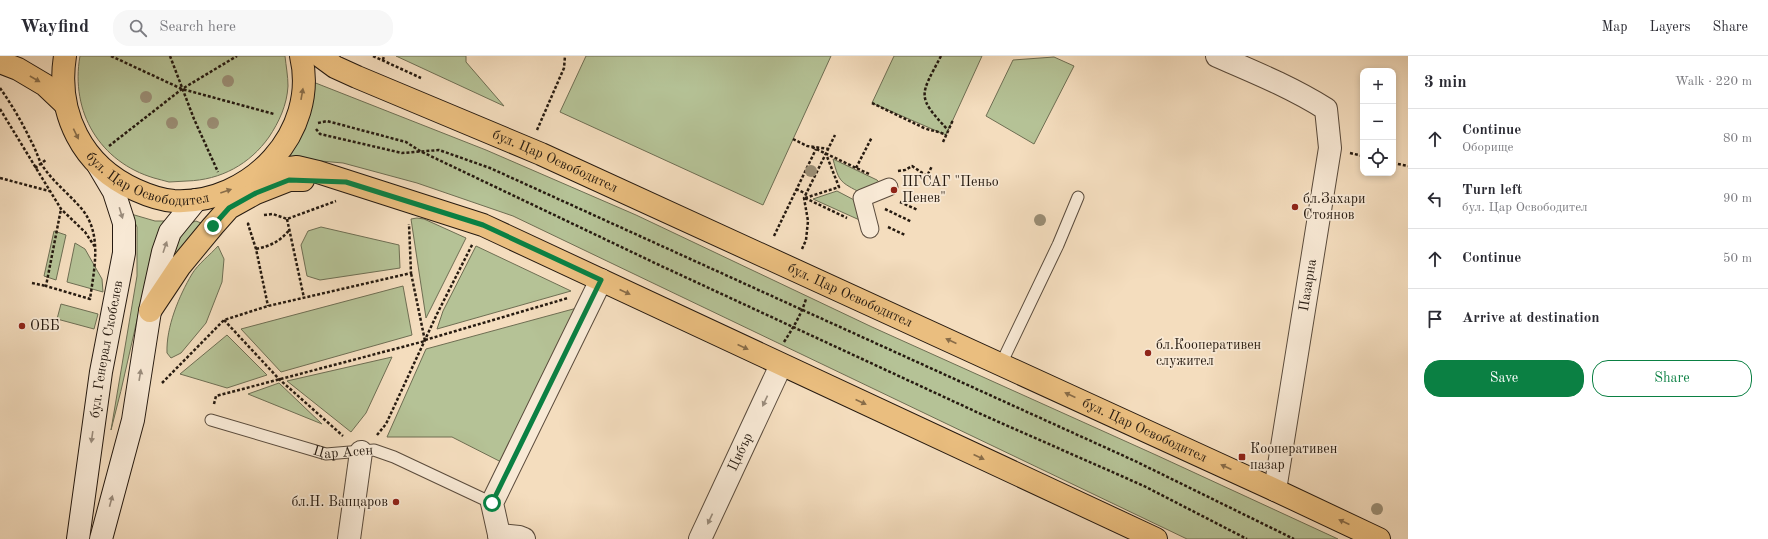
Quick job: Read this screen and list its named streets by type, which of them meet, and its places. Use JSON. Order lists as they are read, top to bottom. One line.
{"streets":{"main road":["бул. Цар Освободител"],"street":["Пазарна","бул. Генерал Скобелев","Цибър"],"lane":["Цар Асен"]},"crossings":[["бул. Цар Освободител","Пазарна"],["бул. Цар Освободител","бул. Генерал Скобелев"],["бул. Цар Освободител","Цибър"]],"places":{"other":["ПГСАГ \"Пеньо Пенев\"","бл.Захари Стоянов","ОББ","бл.Кооперативен служител","бл.Н. Вапцаров"],"transit":["Кооперативен пазар"]},"page":{"header":"Wayfind","search":"Search here","nav":["Map","Layers","Share"],"heading":["3 min","Walk · 220 m"],"map_buttons":["+","−"],"list":[["Continue","Оборище","80 m"],["Turn left","бул. Цар Освободител","90 m"],["Continue","50 m"],"Arrive at destination"],"buttons":["Save","Share"]}}
